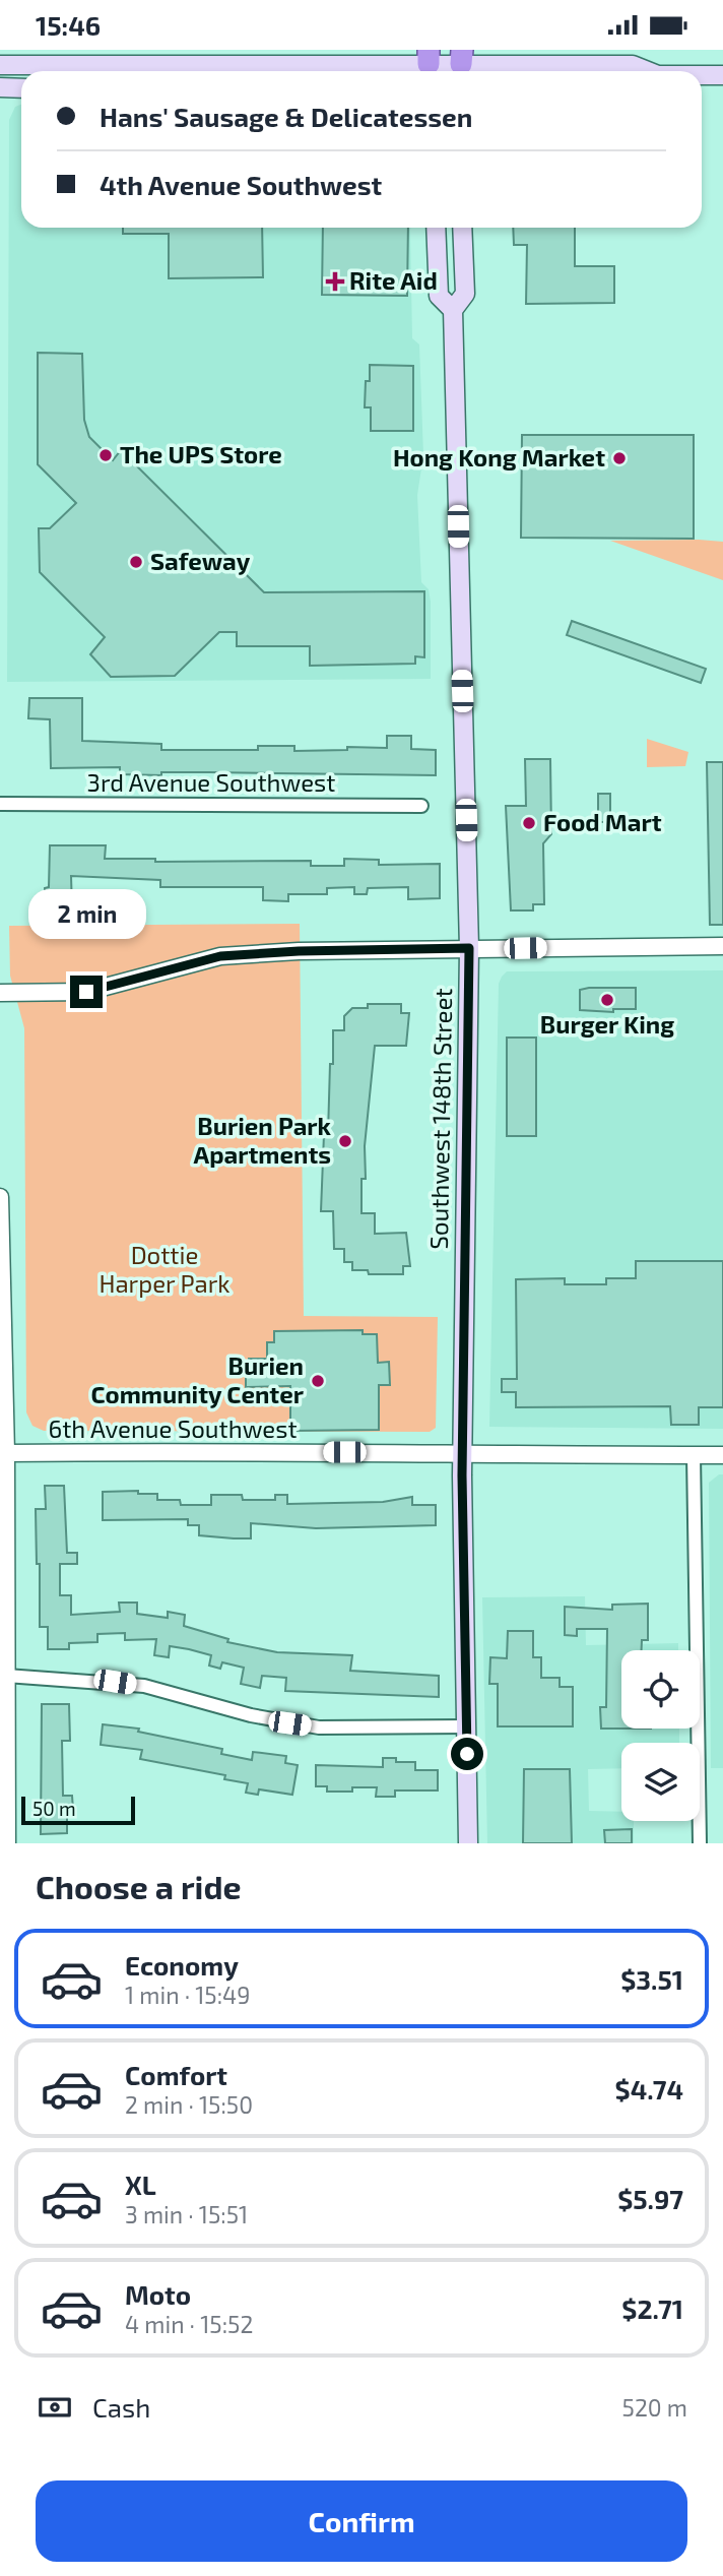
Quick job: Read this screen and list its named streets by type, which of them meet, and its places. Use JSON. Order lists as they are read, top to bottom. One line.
{"streets":{"main road":["Southwest 148th Street"],"street":["3rd Avenue Southwest","6th Avenue Southwest"]},"crossings":[["Southwest 148th Street","6th Avenue Southwest"]],"parks":["Dottie Harper Park"],"places":{"health":["Rite Aid"],"other":["The UPS Store","Hong Kong Market","Safeway","Food Mart","Burger King","Burien Park Apartments","Burien Community Center"]},"scale_bar":"50 m","page":{"status":"15:46","banner":["Hans' Sausage & Delicatessen","4th Avenue Southwest"],"bubble":"2 min","scale":"50 m","heading":"Choose a ride","list":[{"name":"Economy","note":"1 min · 15:49","value":"$3.51"},{"name":"Comfort","note":"2 min · 15:50","value":"$4.74"},{"name":"XL","note":"3 min · 15:51","value":"$5.97"},{"name":"Moto","note":"4 min · 15:52","value":"$2.71"}],"pay":["Cash","520 m"],"buttons":"Confirm"}}
